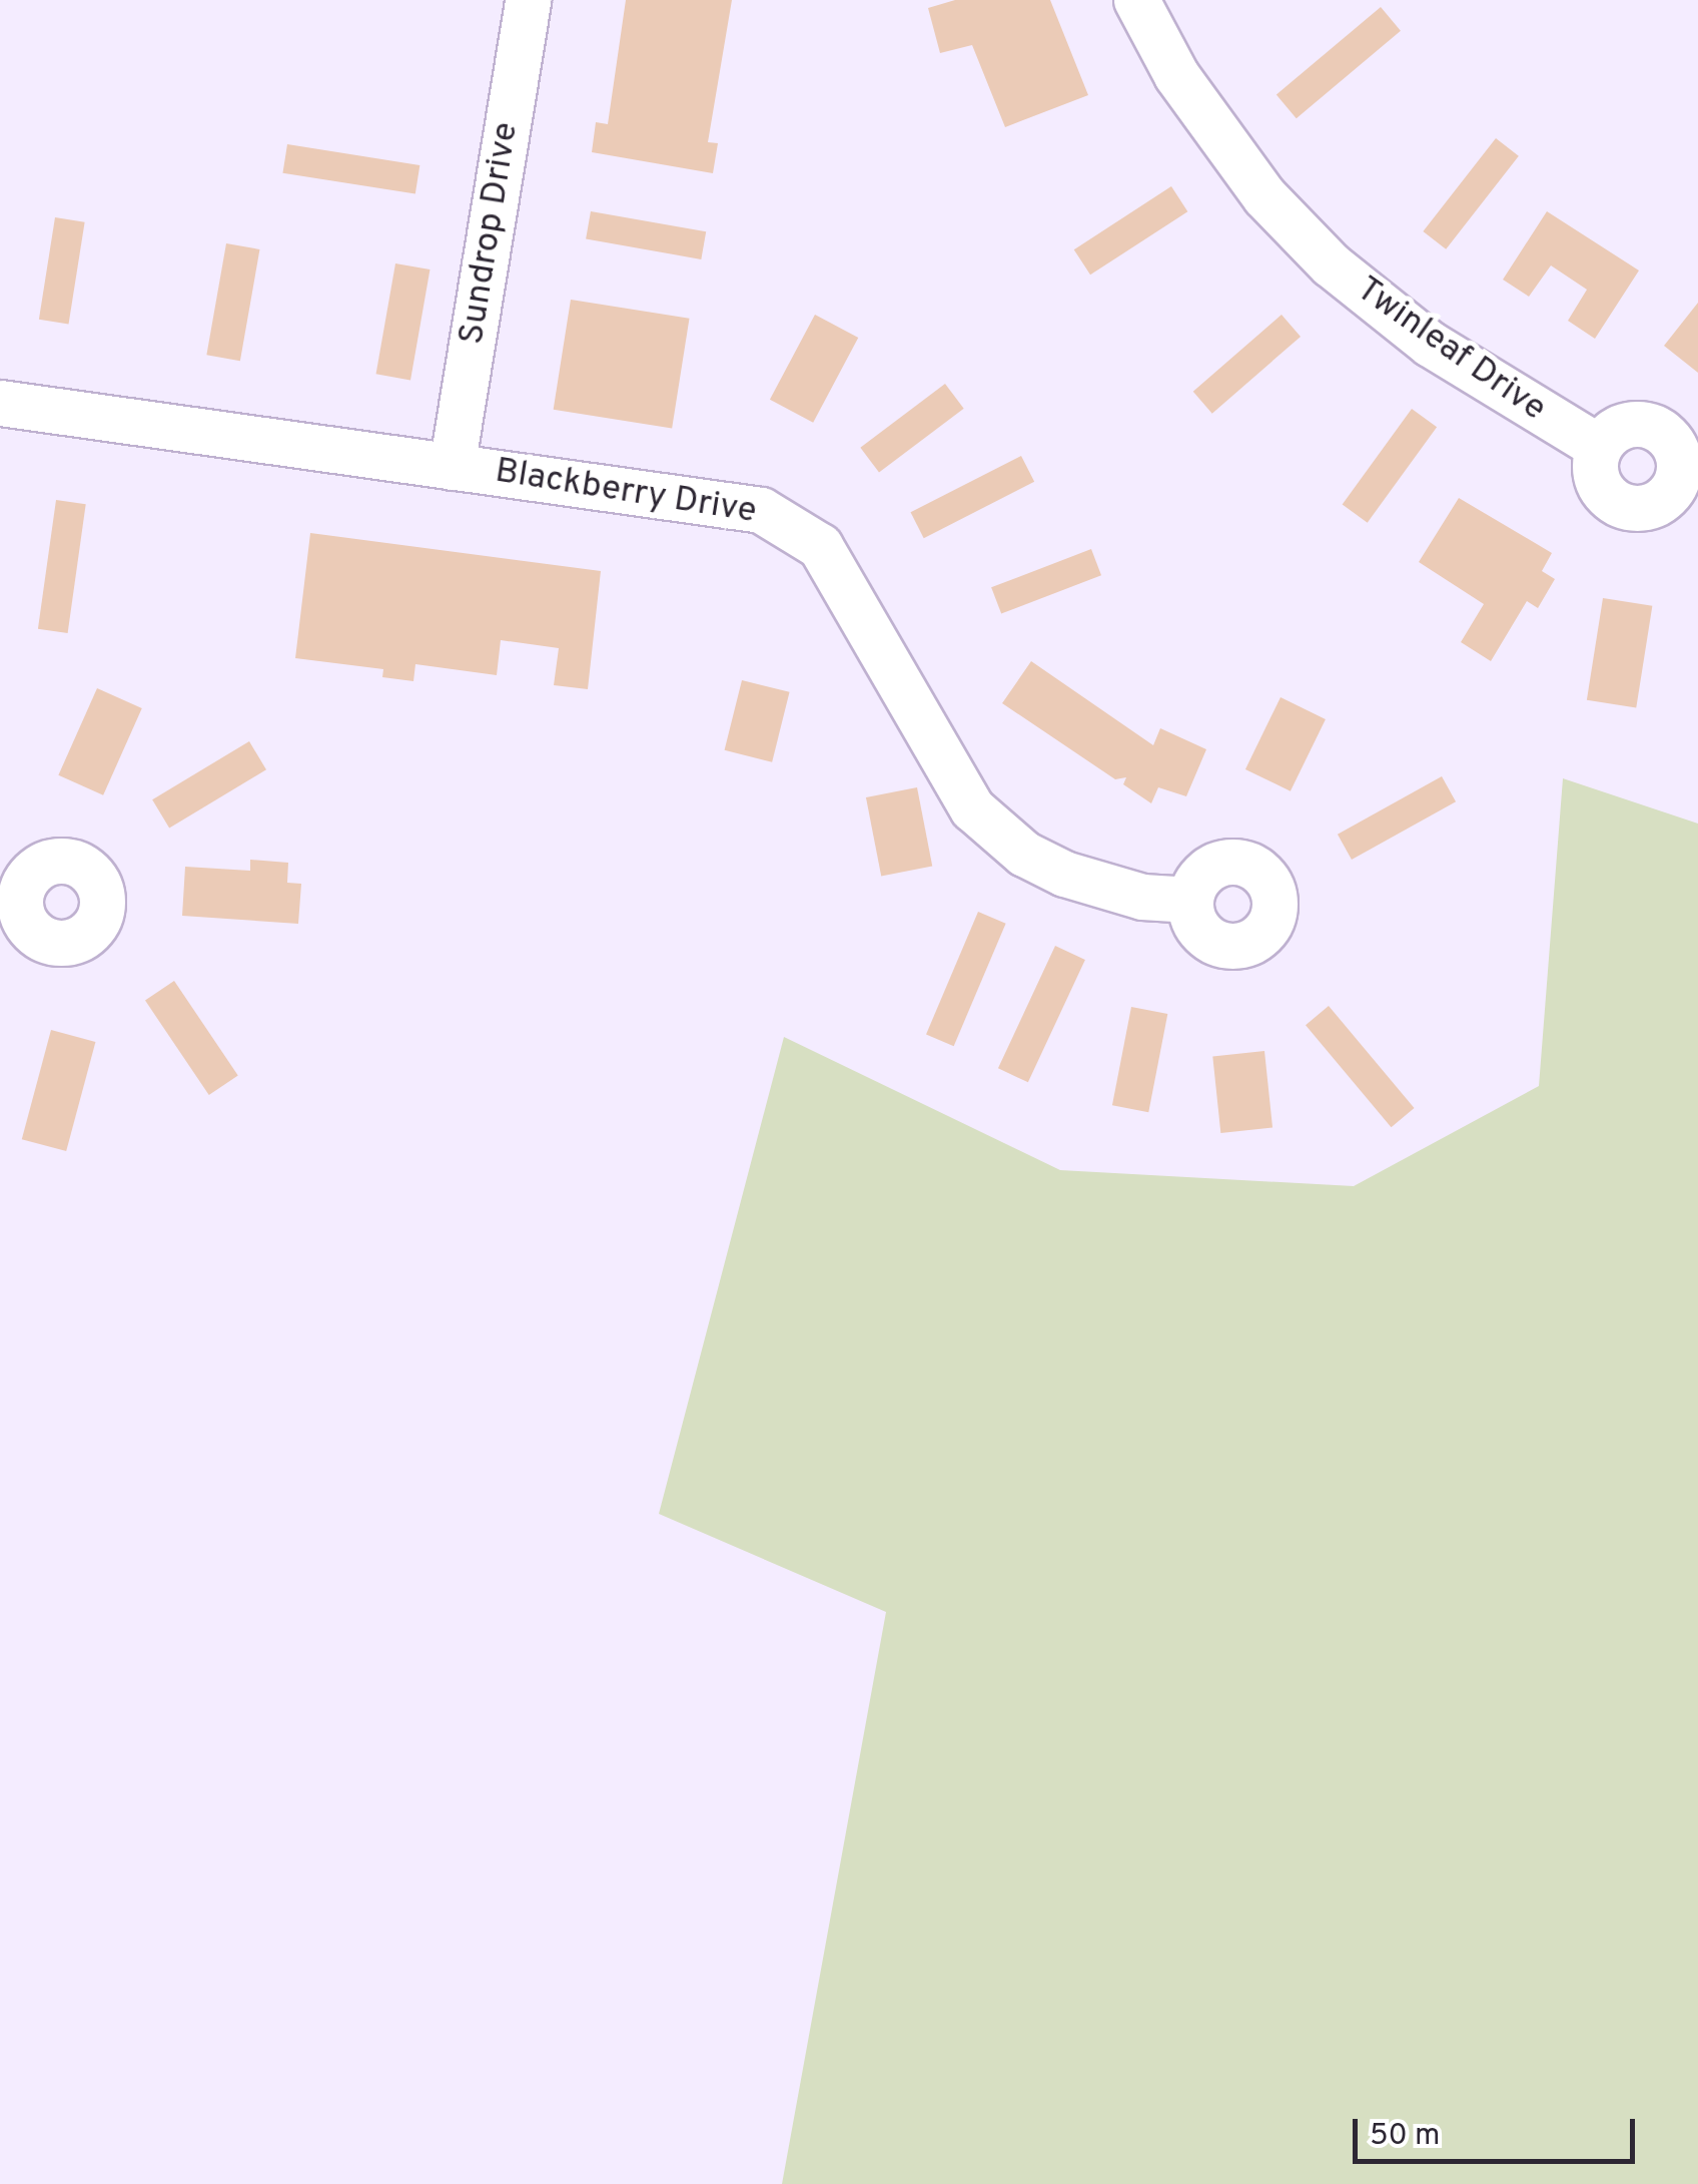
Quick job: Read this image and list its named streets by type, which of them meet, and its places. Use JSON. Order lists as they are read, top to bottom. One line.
{"streets":{"street":["Sundrop Drive","Twinleaf Drive","Blackberry Drive"]},"crossings":[["Sundrop Drive","Blackberry Drive"]],"scale_bar":"50 m"}
